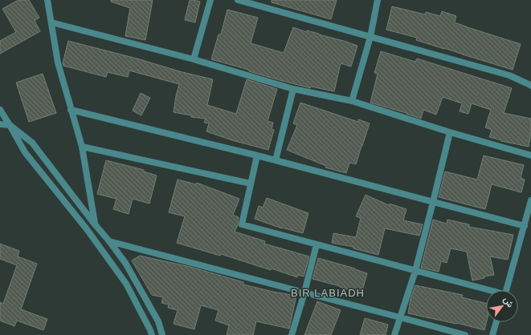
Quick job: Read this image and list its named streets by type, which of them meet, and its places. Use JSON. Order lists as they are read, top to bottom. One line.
{"districts":["BIR LABIADH"],"north":"top right"}
